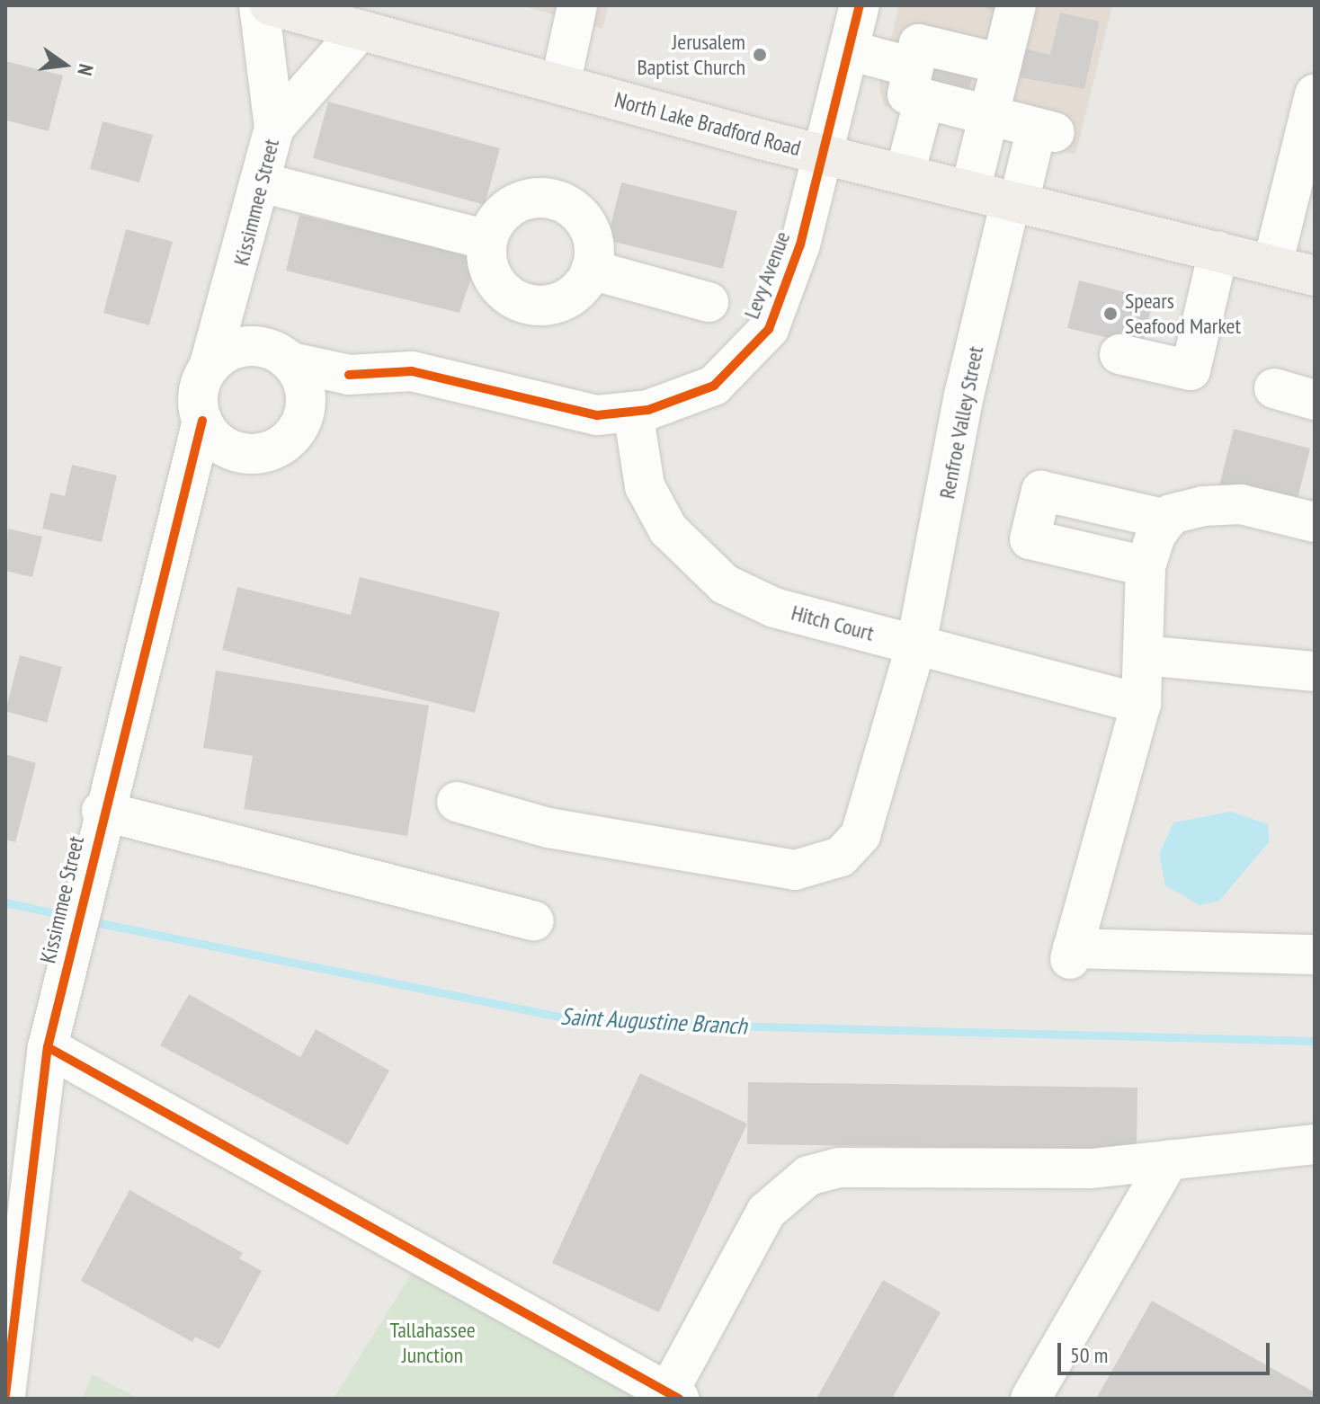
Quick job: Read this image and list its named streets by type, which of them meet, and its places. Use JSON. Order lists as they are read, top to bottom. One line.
{"streets":{"main road":["North Lake Bradford Road"],"street":["Kissimmee Street","Levy Avenue","Renfroe Valley Street","Hitch Court"]},"crossings":[["North Lake Bradford Road","Kissimmee Street"],["North Lake Bradford Road","Levy Avenue"],["North Lake Bradford Road","Renfroe Valley Street"],["Kissimmee Street","Levy Avenue"],["Levy Avenue","Hitch Court"],["Renfroe Valley Street","Hitch Court"]],"water":["Saint Augustine Branch"],"parks":["Tallahassee Junction"],"places":["Jerusalem Baptist Church","Spears Seafood Market"],"scale_bar":"50 m","north":"right"}
